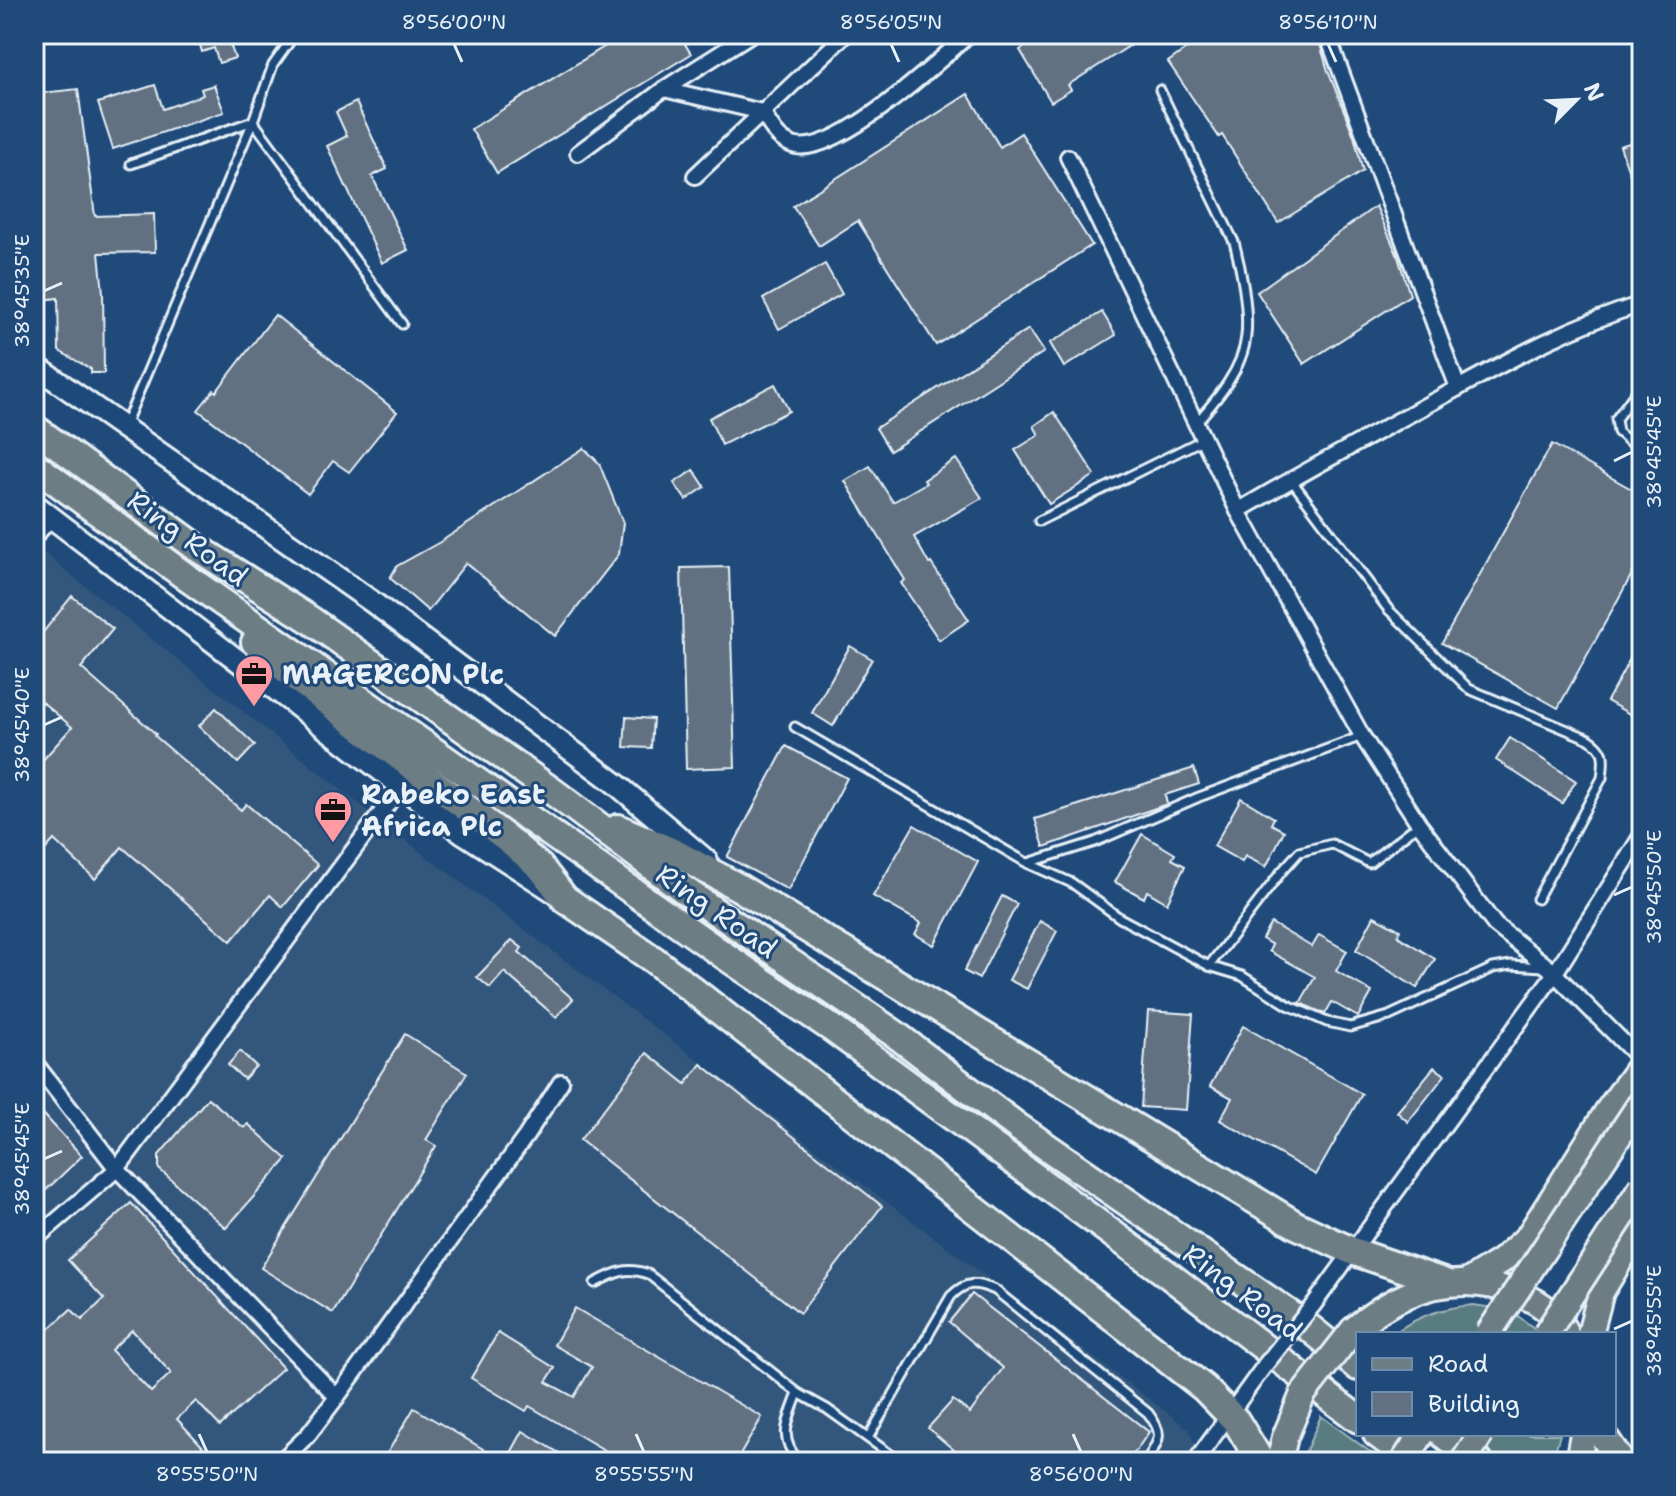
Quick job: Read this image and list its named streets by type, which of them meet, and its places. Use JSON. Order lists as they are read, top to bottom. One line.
{"streets":{"highway":["Ring Road"]},"places":{"office":["MAGERCON Plc","Rabeko East Africa Plc"]},"legend":["Road","Building"],"north":"top right","coordinates":["8°56'00\"N","8°56'05\"N","8°56'10\"N","38°45'35\"E","38°45'45\"E","38°45'40\"E","38°45'50\"E","38°45'55\"E","8°55'50\"N","8°55'55\"N"]}
